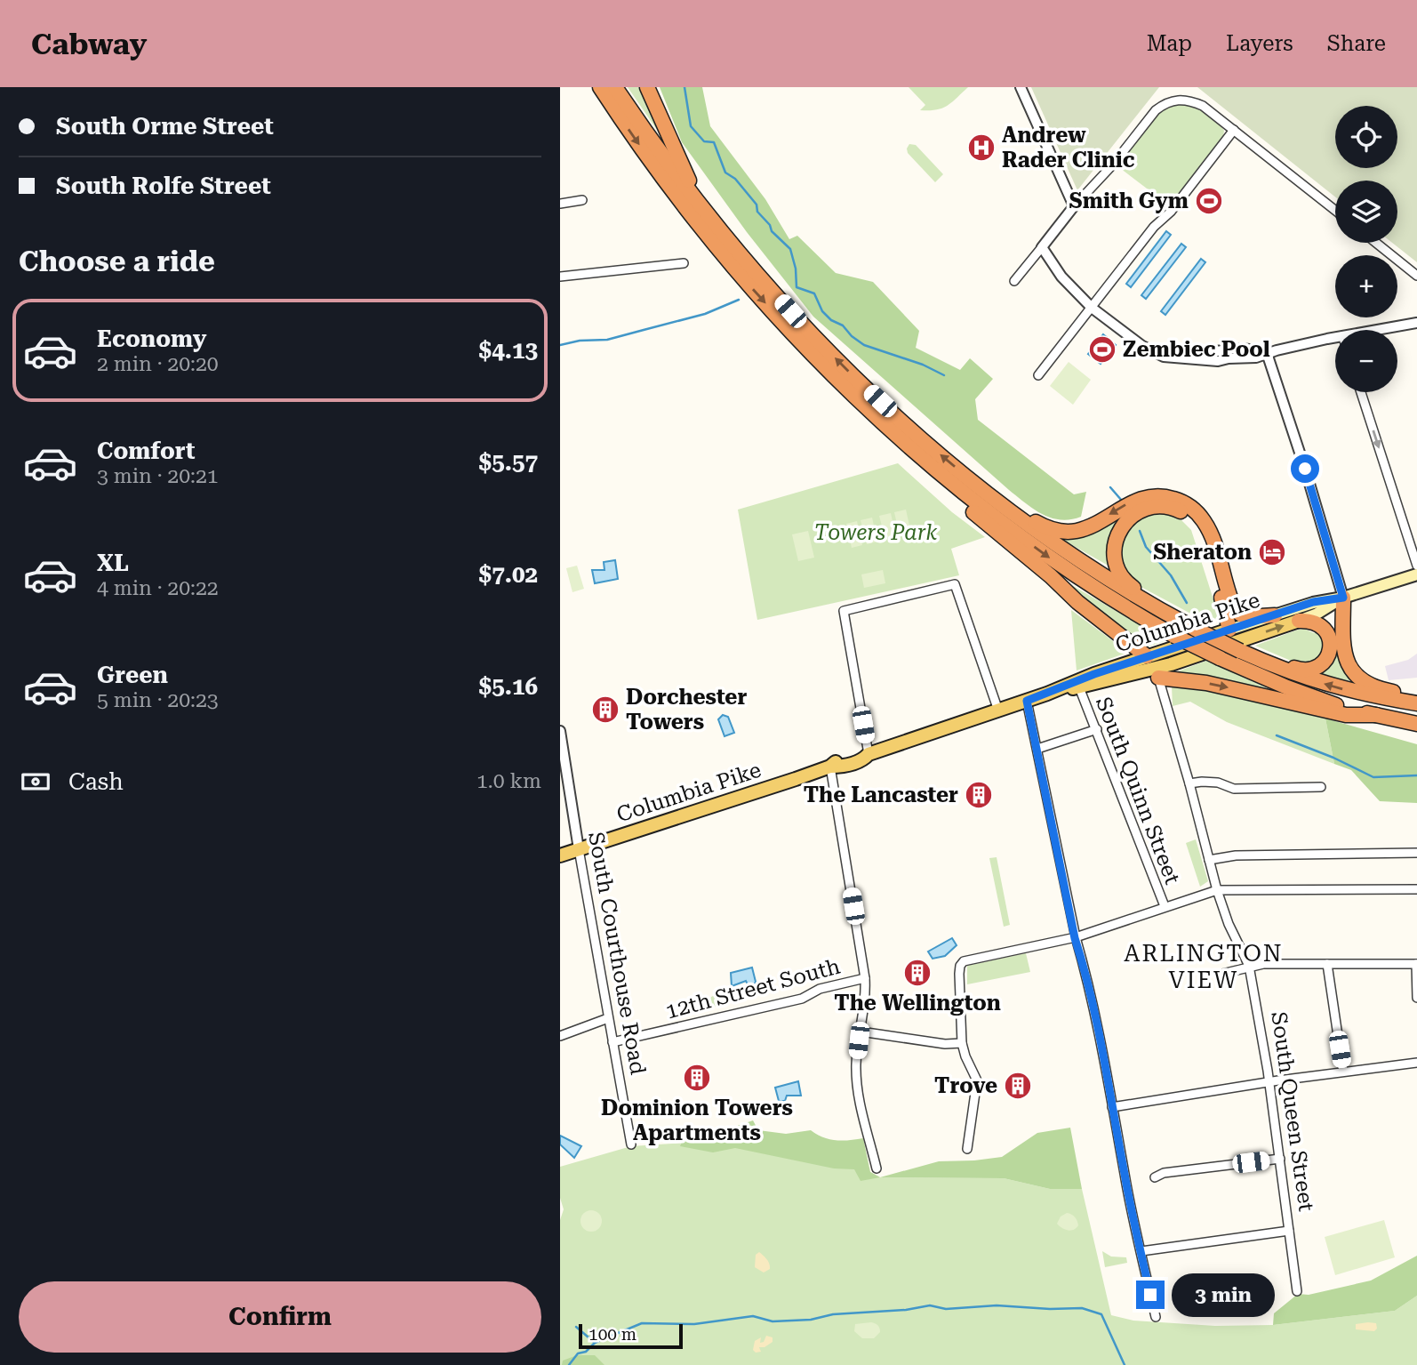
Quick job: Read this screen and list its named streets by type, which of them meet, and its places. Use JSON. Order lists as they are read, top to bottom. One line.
{"streets":{"main road":["Columbia Pike"],"street":["South Quinn Street","South Courthouse Road","12th Street South","South Queen Street"]},"crossings":[["Columbia Pike","South Quinn Street"],["Columbia Pike","South Courthouse Road"],["Columbia Pike","South Queen Street"],["South Courthouse Road","12th Street South"]],"districts":["ARLINGTON VIEW"],"parks":["Towers Park"],"places":{"hospital":["Andrew Rader Clinic"],"sports":["Smith Gym","Zembiec Pool"],"hotel":["Sheraton"],"building":["Dorchester Towers","The Lancaster","The Wellington","Dominion Towers Apartments","Trove"]},"scale_bar":"100 m","page":{"header":"Cabway","nav":["Map","Layers","Share"],"banner":["South Orme Street","South Rolfe Street"],"map_buttons":["+","−"],"heading":"Choose a ride","list":[{"name":"Economy","note":"2 min · 20:20","value":"$4.13"},{"name":"Comfort","note":"3 min · 20:21","value":"$5.57"},{"name":"XL","note":"4 min · 20:22","value":"$7.02"},{"name":"Green","note":"5 min · 20:23","value":"$5.16"}],"pay":["Cash","1.0 km"],"buttons":"Confirm","bubble":"3 min","scale":"100 m"}}
